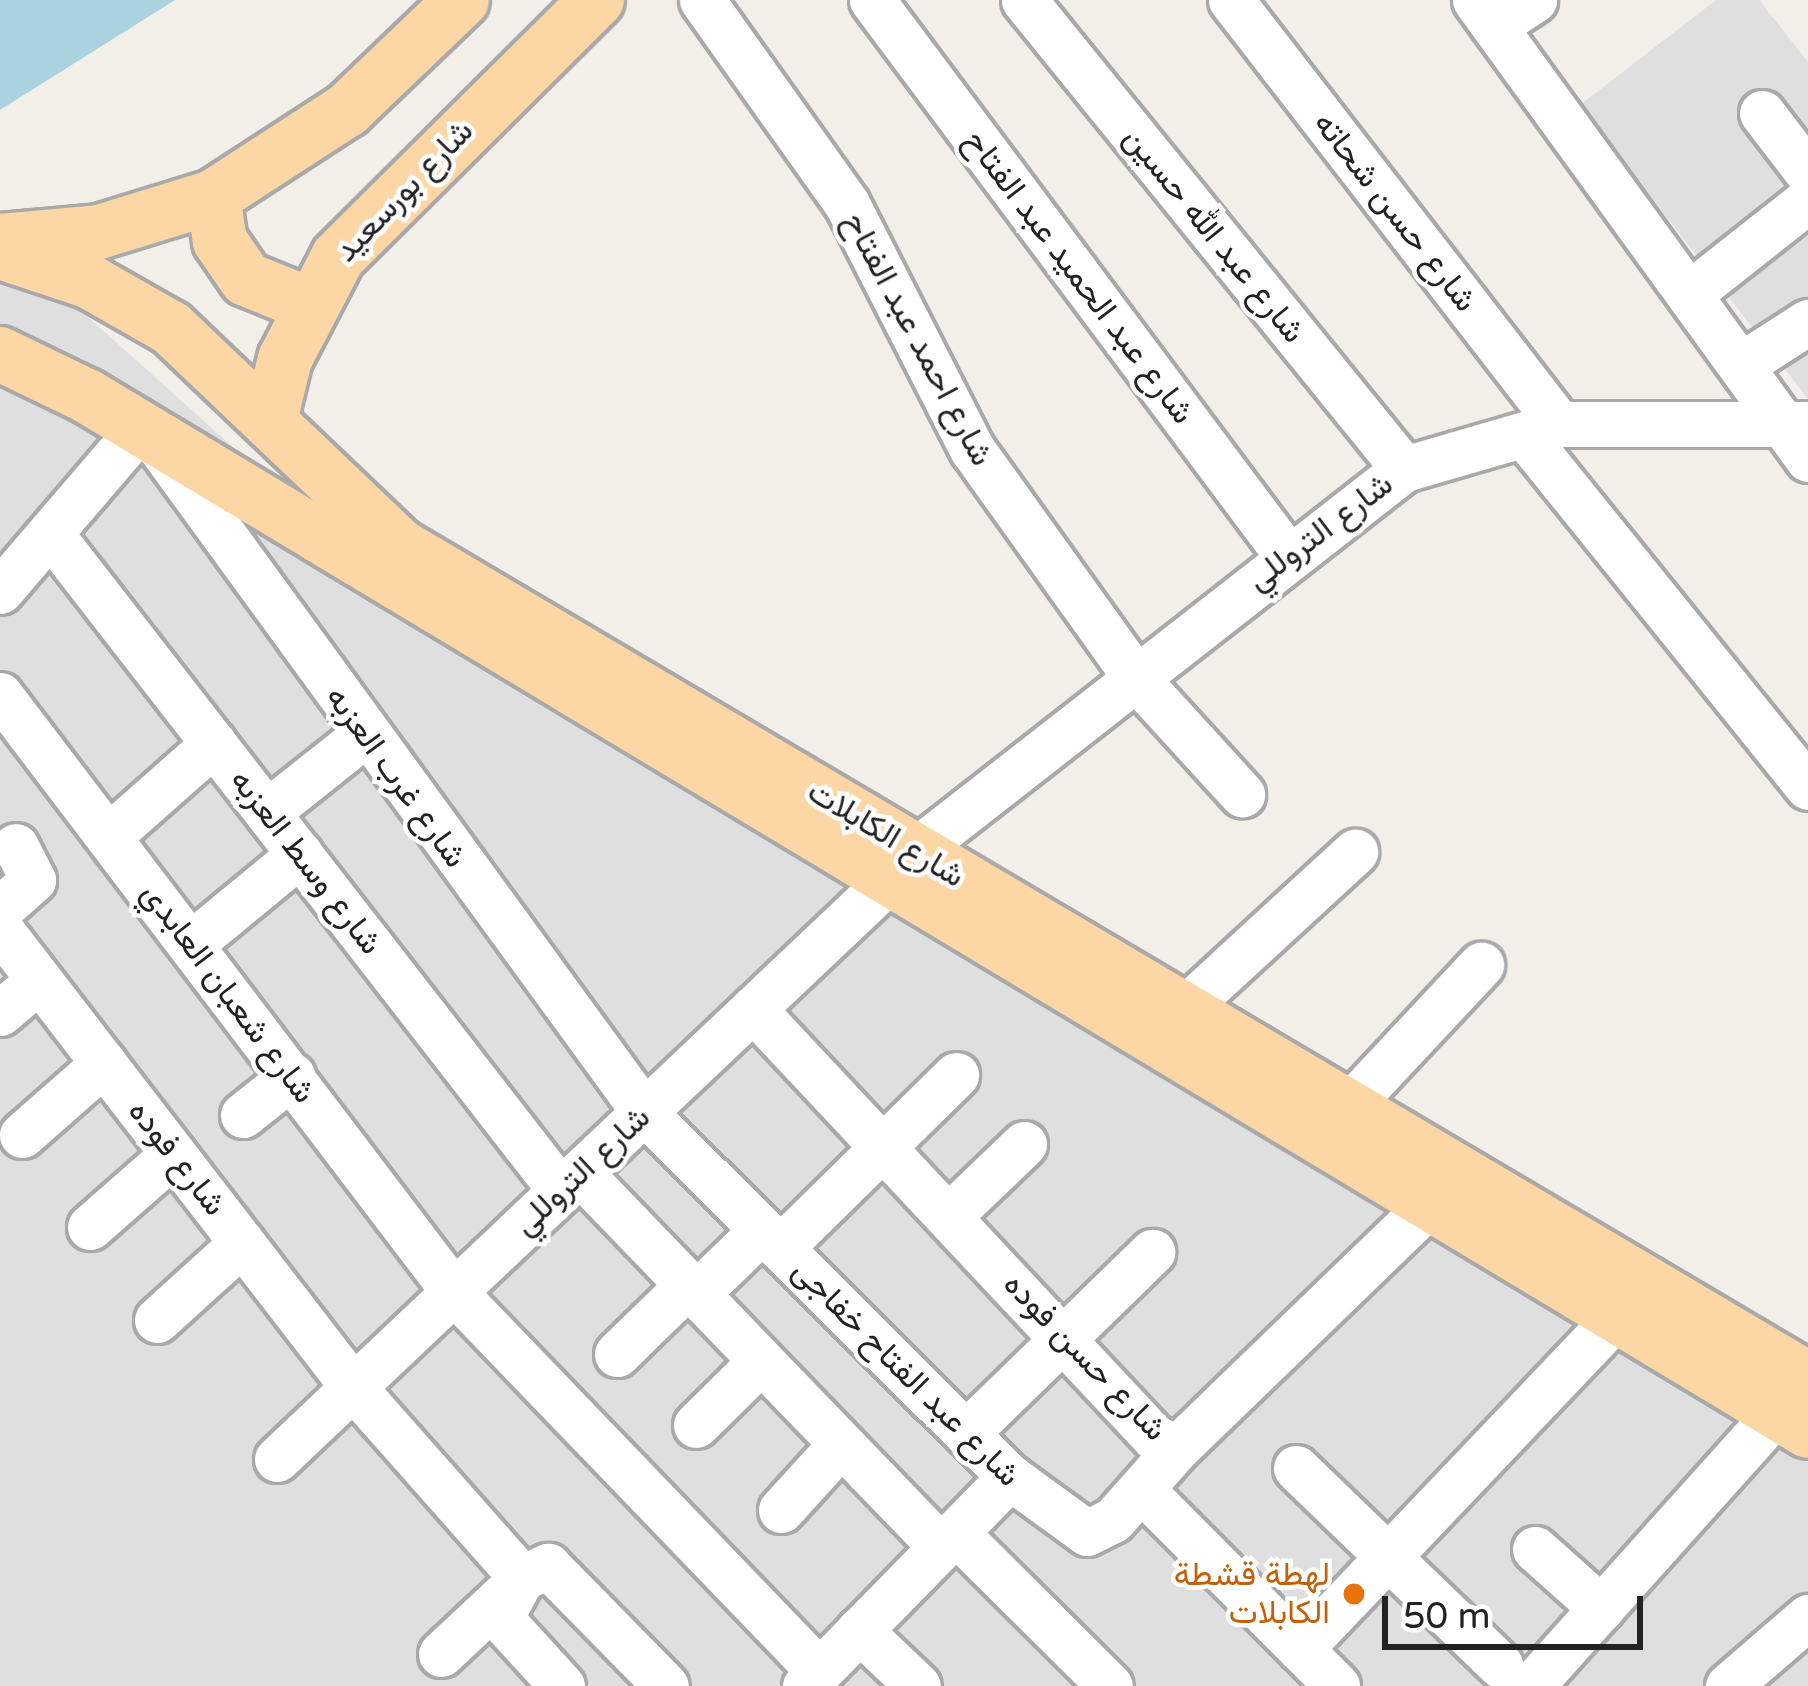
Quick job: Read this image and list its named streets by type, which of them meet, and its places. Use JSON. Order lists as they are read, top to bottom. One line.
{"streets":{"main road":["شارع بورسعيد","شارع الكابلات"],"street":["شارع حسن شحاته","شارع عبد الله حسين","شارع عبد الحميد عبد الفتاح","شارع احمد عبد الفتاح","شارع التروللي","شارع غرب العزبه","شارع وسط العزبه","شارع شعبان العابدي","شارع فوده","شارع حسن فوده","شارع عبد الفتاح خفاجى"]},"crossings":[["شارع بورسعيد","شارع الكابلات"],["شارع حسن شحاته","شارع التروللي"],["شارع عبد الله حسين","شارع التروللي"],["شارع عبد الحميد عبد الفتاح","شارع التروللي"],["شارع احمد عبد الفتاح","شارع التروللي"],["شارع التروللي","شارع غرب العزبه"],["شارع التروللي","شارع الكابلات"],["شارع التروللي","شارع وسط العزبه"],["شارع التروللي","شارع شعبان العابدي"],["شارع التروللي","شارع فوده"],["شارع التروللي","شارع حسن فوده"],["شارع التروللي","شارع عبد الفتاح خفاجى"],["شارع غرب العزبه","شارع الكابلات"],["شارع غرب العزبه","شارع عبد الفتاح خفاجى"],["شارع الكابلات","شارع حسن فوده"],["شارع حسن فوده","شارع عبد الفتاح خفاجى"]],"places":["لهطة قشطة الكابلات"],"scale_bar":"50 m"}
